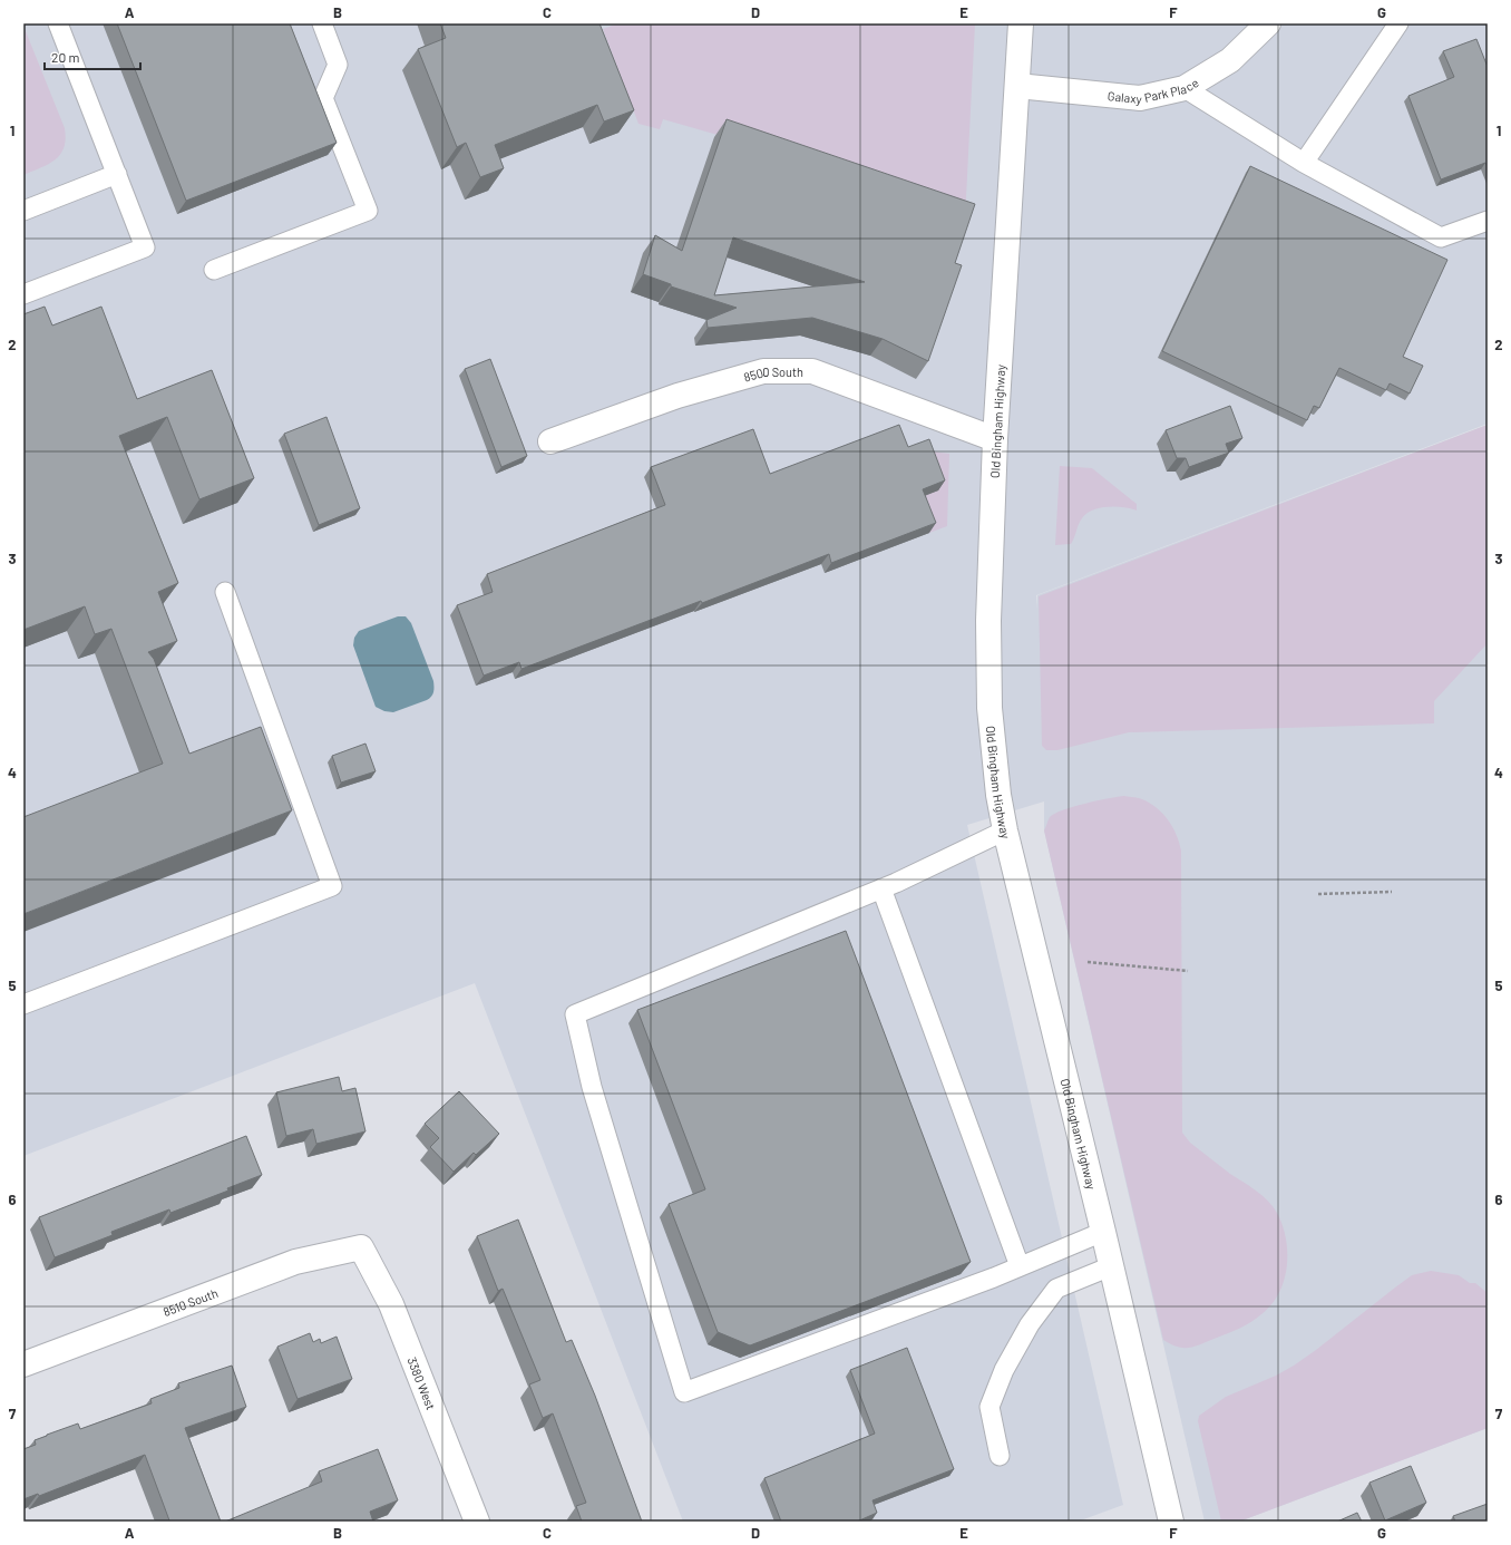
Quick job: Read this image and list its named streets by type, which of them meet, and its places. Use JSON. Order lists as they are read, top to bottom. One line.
{"streets":{"street":["Galaxy Park Place","8500 South","Old Bingham Highway","8510 South","3380 West"]},"crossings":[["Galaxy Park Place","Old Bingham Highway"],["8500 South","Old Bingham Highway"],["8510 South","3380 West"]],"scale_bar":"20 m","grid":{"columns":["A","B","C","D","E","F","G"],"rows":["1","2","3","4","5","6","7"]}}
